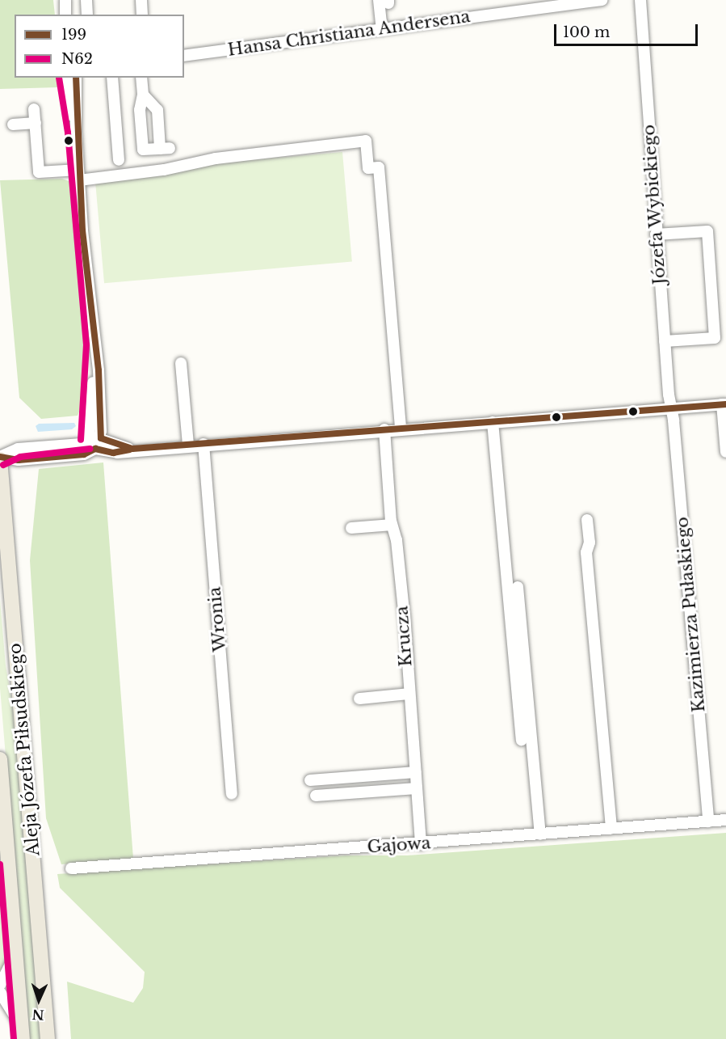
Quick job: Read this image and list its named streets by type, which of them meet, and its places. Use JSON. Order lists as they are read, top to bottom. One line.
{"streets":{"main road":["Aleja Józefa Piłsudskiego"],"street":["Hansa Christiana Andersena","Józefa Wybickiego","Kazimierza Pułaskiego","Wronia","Krucza","Gajowa"]},"crossings":[["Józefa Wybickiego","Kazimierza Pułaskiego"],["Kazimierza Pułaskiego","Gajowa"],["Krucza","Gajowa"]],"lines":["transit line 199","transit line N62"],"legend":["199","N62"],"scale_bar":"100 m","north":"bottom"}
